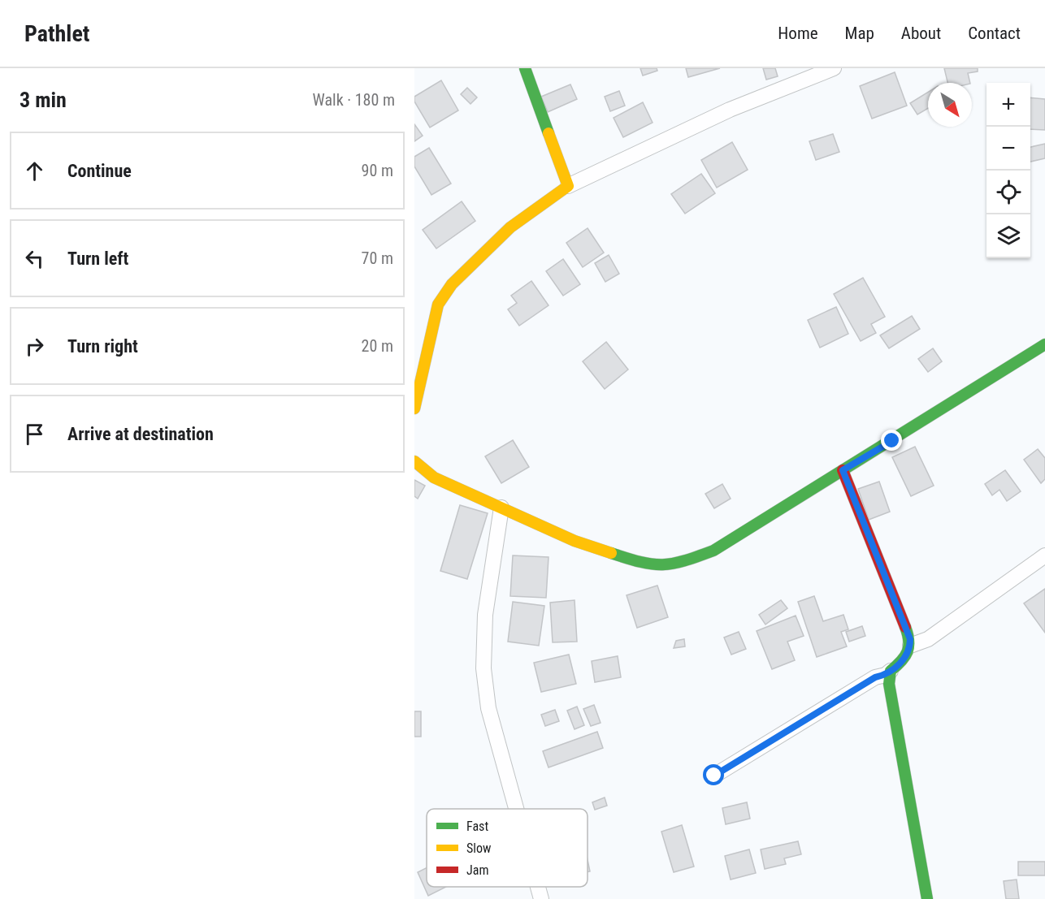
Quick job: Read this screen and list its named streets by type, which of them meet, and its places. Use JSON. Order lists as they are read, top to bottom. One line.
{"legend":["Fast","Slow","Jam"],"north":"bottom right","page":{"header":"Pathlet","nav":["Home","Map","About","Contact"],"heading":["3 min","Walk · 180 m"],"map_buttons":["+","−"],"list":[["Continue","90 m"],["Turn left","70 m"],["Turn right","20 m"],"Arrive at destination"]}}
